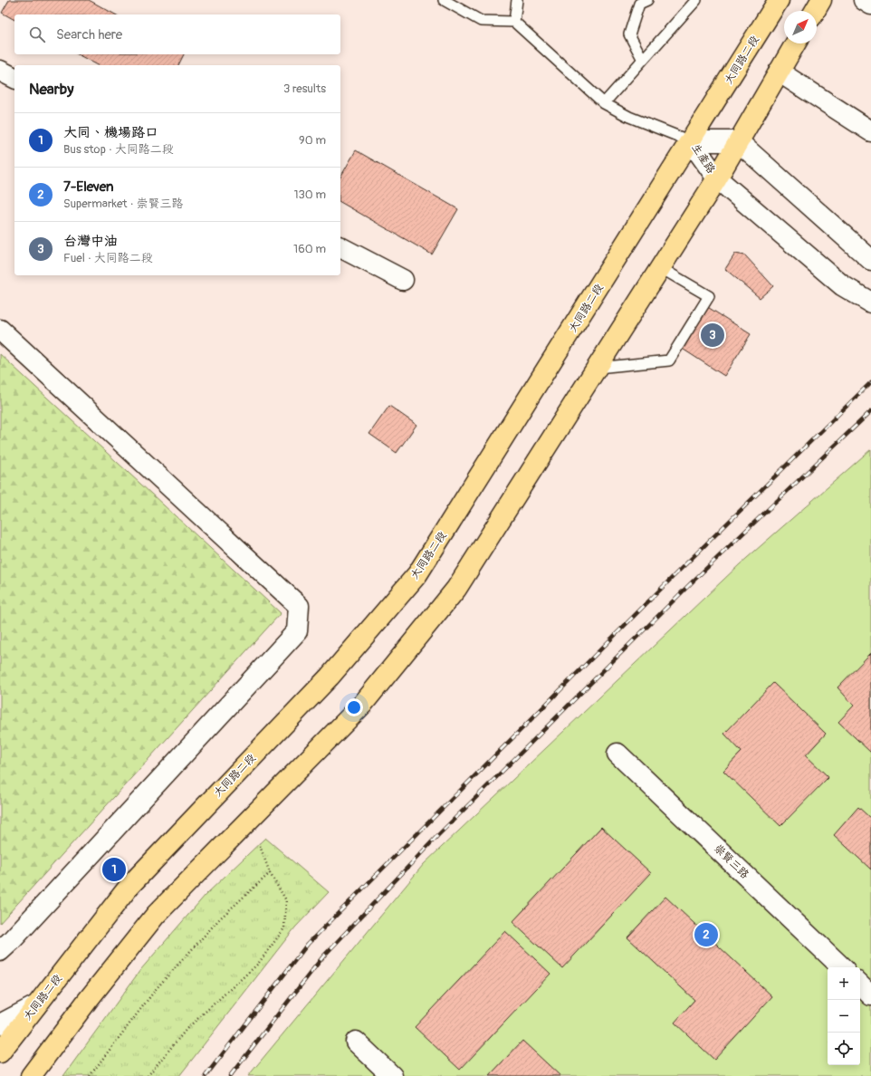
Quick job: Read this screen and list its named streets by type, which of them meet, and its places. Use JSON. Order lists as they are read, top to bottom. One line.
{"streets":{"main road":["大同路二段"],"street":["生產路","崇賢三路"]},"crossings":[["大同路二段","生產路"]],"north":"top right","page":{"search":"Search here","heading":["Nearby","3 results"],"list":[{"mark":"1","name":"大同、機場路口","note":"Bus stop · 大同路二段","value":"90 m"},{"mark":"2","name":"7-Eleven","note":"Supermarket · 崇賢三路","value":"130 m"},{"mark":"3","name":"台灣中油","note":"Fuel · 大同路二段","value":"160 m"}],"pins":["3","1","2"],"map_buttons":["+","−"]}}
